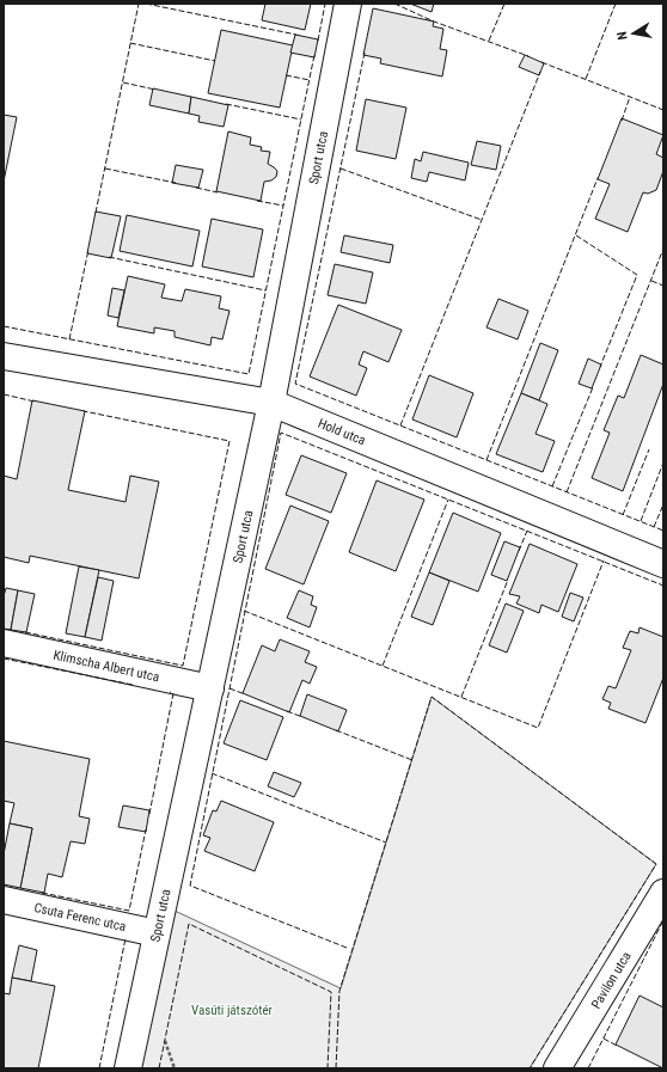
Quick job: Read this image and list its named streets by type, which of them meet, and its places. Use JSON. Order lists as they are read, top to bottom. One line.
{"streets":{"street":["Sport utca","Hold utca","Klimscha Albert utca","Csuta Ferenc utca","Pavilon utca"]},"crossings":[["Sport utca","Hold utca"],["Sport utca","Klimscha Albert utca"],["Sport utca","Csuta Ferenc utca"]],"parks":["Vasúti játszótér"],"north":"left"}
